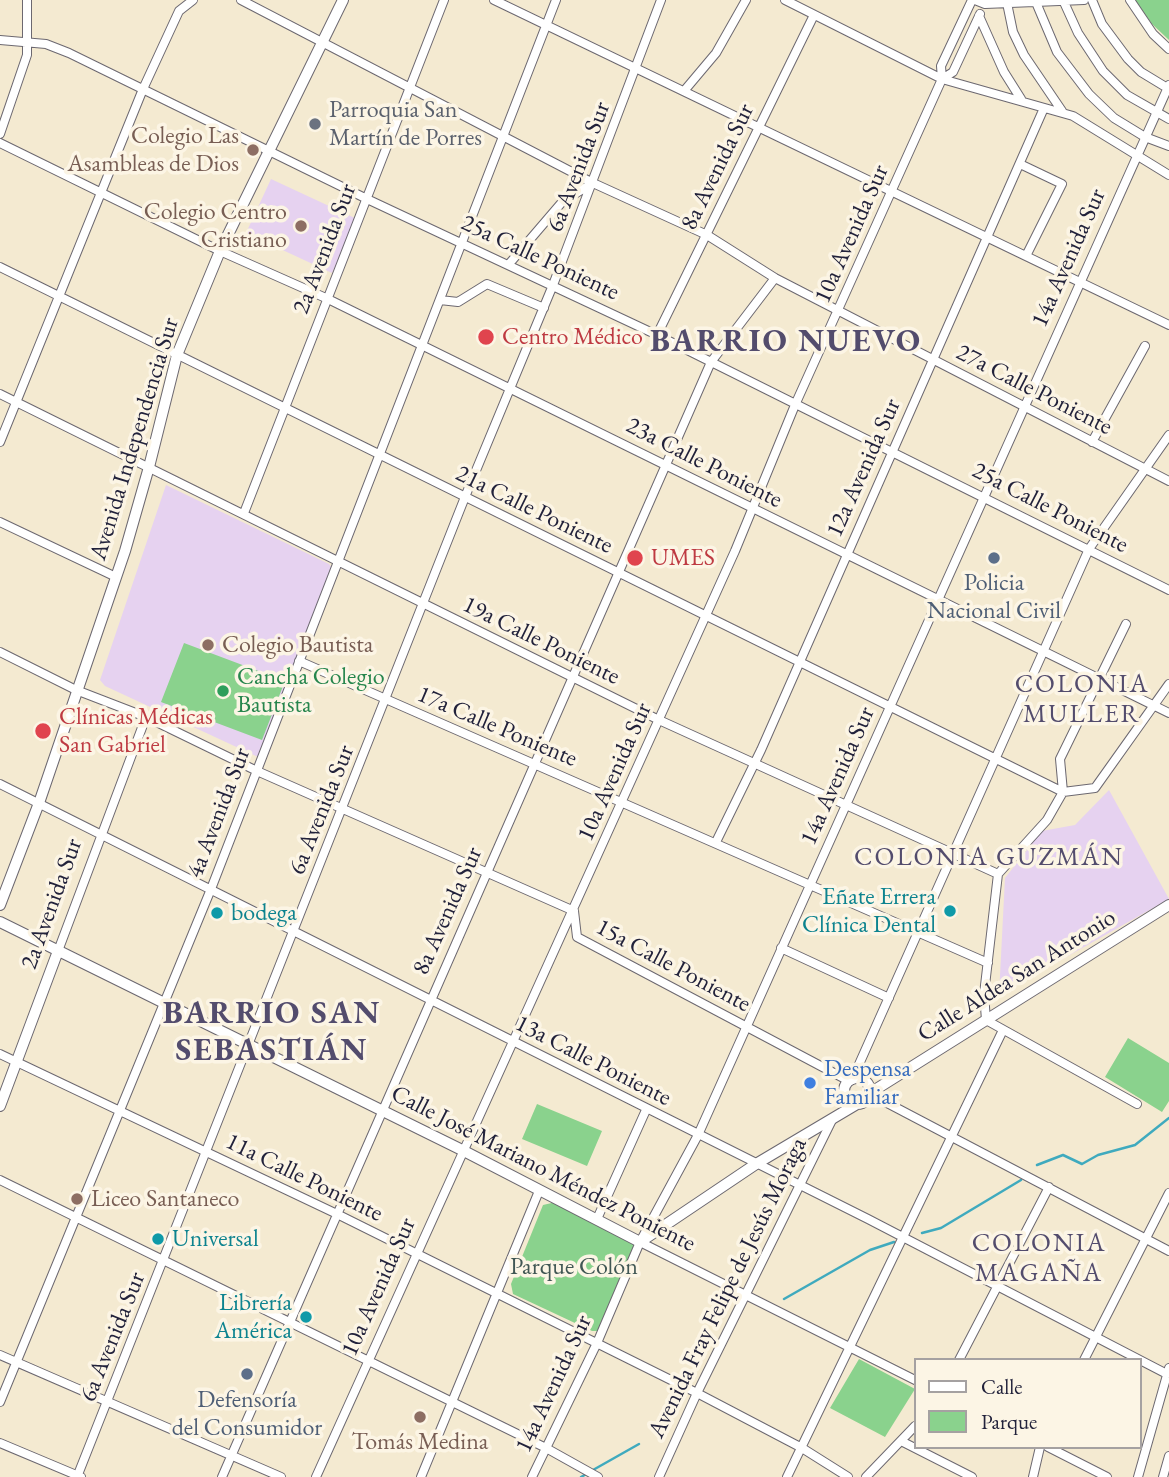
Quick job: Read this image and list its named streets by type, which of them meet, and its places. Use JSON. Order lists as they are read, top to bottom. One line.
{"streets":{"main road":["2a Avenida Sur","Avenida Independencia Sur","Calle Aldea San Antonio","Calle José Mariano Méndez Poniente"],"street":["6a Avenida Sur","8a Avenida Sur","10a Avenida Sur","25a Calle Poniente","14a Avenida Sur","27a Calle Poniente","23a Calle Poniente","12a Avenida Sur","21a Calle Poniente","19a Calle Poniente","17a Calle Poniente","4a Avenida Sur","15a Calle Poniente","13a Calle Poniente","11a Calle Poniente","Avenida Fray Felipe de Jesús Moraga"]},"crossings":[["6a Avenida Sur","25a Calle Poniente"],["6a Avenida Sur","27a Calle Poniente"],["6a Avenida Sur","23a Calle Poniente"],["6a Avenida Sur","21a Calle Poniente"],["6a Avenida Sur","19a Calle Poniente"],["6a Avenida Sur","17a Calle Poniente"],["6a Avenida Sur","15a Calle Poniente"],["6a Avenida Sur","13a Calle Poniente"],["6a Avenida Sur","Calle José Mariano Méndez Poniente"],["6a Avenida Sur","11a Calle Poniente"],["8a Avenida Sur","25a Calle Poniente"],["8a Avenida Sur","27a Calle Poniente"],["8a Avenida Sur","23a Calle Poniente"],["8a Avenida Sur","21a Calle Poniente"],["8a Avenida Sur","19a Calle Poniente"],["8a Avenida Sur","17a Calle Poniente"],["8a Avenida Sur","15a Calle Poniente"],["8a Avenida Sur","13a Calle Poniente"],["8a Avenida Sur","Calle José Mariano Méndez Poniente"],["8a Avenida Sur","11a Calle Poniente"],["10a Avenida Sur","25a Calle Poniente"],["10a Avenida Sur","27a Calle Poniente"],["10a Avenida Sur","23a Calle Poniente"],["10a Avenida Sur","21a Calle Poniente"],["10a Avenida Sur","19a Calle Poniente"],["10a Avenida Sur","17a Calle Poniente"],["10a Avenida Sur","15a Calle Poniente"],["10a Avenida Sur","13a Calle Poniente"],["10a Avenida Sur","Calle José Mariano Méndez Poniente"],["10a Avenida Sur","11a Calle Poniente"],["2a Avenida Sur","25a Calle Poniente"],["2a Avenida Sur","27a Calle Poniente"],["2a Avenida Sur","23a Calle Poniente"],["2a Avenida Sur","21a Calle Poniente"],["2a Avenida Sur","19a Calle Poniente"],["2a Avenida Sur","15a Calle Poniente"],["2a Avenida Sur","13a Calle Poniente"],["2a Avenida Sur","Calle José Mariano Méndez Poniente"],["2a Avenida Sur","11a Calle Poniente"],["25a Calle Poniente","14a Avenida Sur"],["25a Calle Poniente","Avenida Independencia Sur"],["25a Calle Poniente","12a Avenida Sur"],["25a Calle Poniente","4a Avenida Sur"],["14a Avenida Sur","27a Calle Poniente"],["14a Avenida Sur","23a Calle Poniente"],["14a Avenida Sur","21a Calle Poniente"],["14a Avenida Sur","19a Calle Poniente"],["14a Avenida Sur","17a Calle Poniente"],["14a Avenida Sur","15a Calle Poniente"],["14a Avenida Sur","13a Calle Poniente"],["14a Avenida Sur","Calle José Mariano Méndez Poniente"],["14a Avenida Sur","11a Calle Poniente"],["27a Calle Poniente","Avenida Independencia Sur"],["27a Calle Poniente","12a Avenida Sur"],["27a Calle Poniente","4a Avenida Sur"],["Avenida Independencia Sur","23a Calle Poniente"],["Avenida Independencia Sur","21a Calle Poniente"],["Avenida Independencia Sur","19a Calle Poniente"],["Avenida Independencia Sur","15a Calle Poniente"],["Avenida Independencia Sur","13a Calle Poniente"],["23a Calle Poniente","12a Avenida Sur"],["23a Calle Poniente","4a Avenida Sur"],["12a Avenida Sur","21a Calle Poniente"],["12a Avenida Sur","19a Calle Poniente"],["12a Avenida Sur","17a Calle Poniente"],["21a Calle Poniente","4a Avenida Sur"],["19a Calle Poniente","4a Avenida Sur"],["17a Calle Poniente","4a Avenida Sur"],["4a Avenida Sur","15a Calle Poniente"],["4a Avenida Sur","13a Calle Poniente"],["4a Avenida Sur","Calle José Mariano Méndez Poniente"],["4a Avenida Sur","11a Calle Poniente"],["15a Calle Poniente","Calle Aldea San Antonio"],["13a Calle Poniente","Avenida Fray Felipe de Jesús Moraga"],["Calle José Mariano Méndez Poniente","Avenida Fray Felipe de Jesús Moraga"],["11a Calle Poniente","Avenida Fray Felipe de Jesús Moraga"]],"districts":["BARRIO NUEVO","COLONIA MULLER","COLONIA GUZMÁN","BARRIO SAN SEBASTIÁN","COLONIA MAGAÑA"],"parks":["Parque Colón"],"places":["Parroquia San Martín de Porres","Colegio Las Asambleas de Dios","Colegio Centro Cristiano","Centro Médico","UMES","Policia Nacional Civil","Colegio Bautista","Cancha Colegio Bautista","Clínicas Médicas San Gabriel","Eñate Errera Clínica Dental","bodega","Despensa Familiar","Liceo Santaneco","Universal","Librería América","Defensoría del Consumidor","Tomás Medina"],"legend":["Calle","Parque"]}
